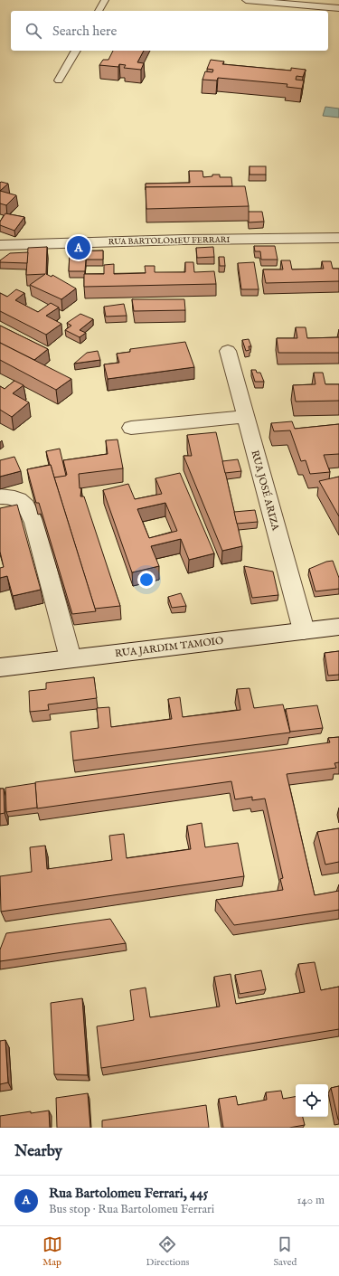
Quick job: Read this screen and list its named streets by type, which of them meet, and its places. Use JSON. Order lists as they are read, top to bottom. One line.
{"streets":{"street":["RUA BARTOLOMEU FERRARI","RUA JOSÉ ARIZA","RUA JARDIM TAMOIO"]},"crossings":[["RUA JOSÉ ARIZA","RUA JARDIM TAMOIO"]],"page":{"search":"Search here","pins":"A","heading":"Nearby","list":[{"mark":"A","name":"Rua Bartolomeu Ferrari, 445","note":"Bus stop · Rua Bartolomeu Ferrari","value":"140 m"}],"nav":["Map","Directions","Saved"]}}
